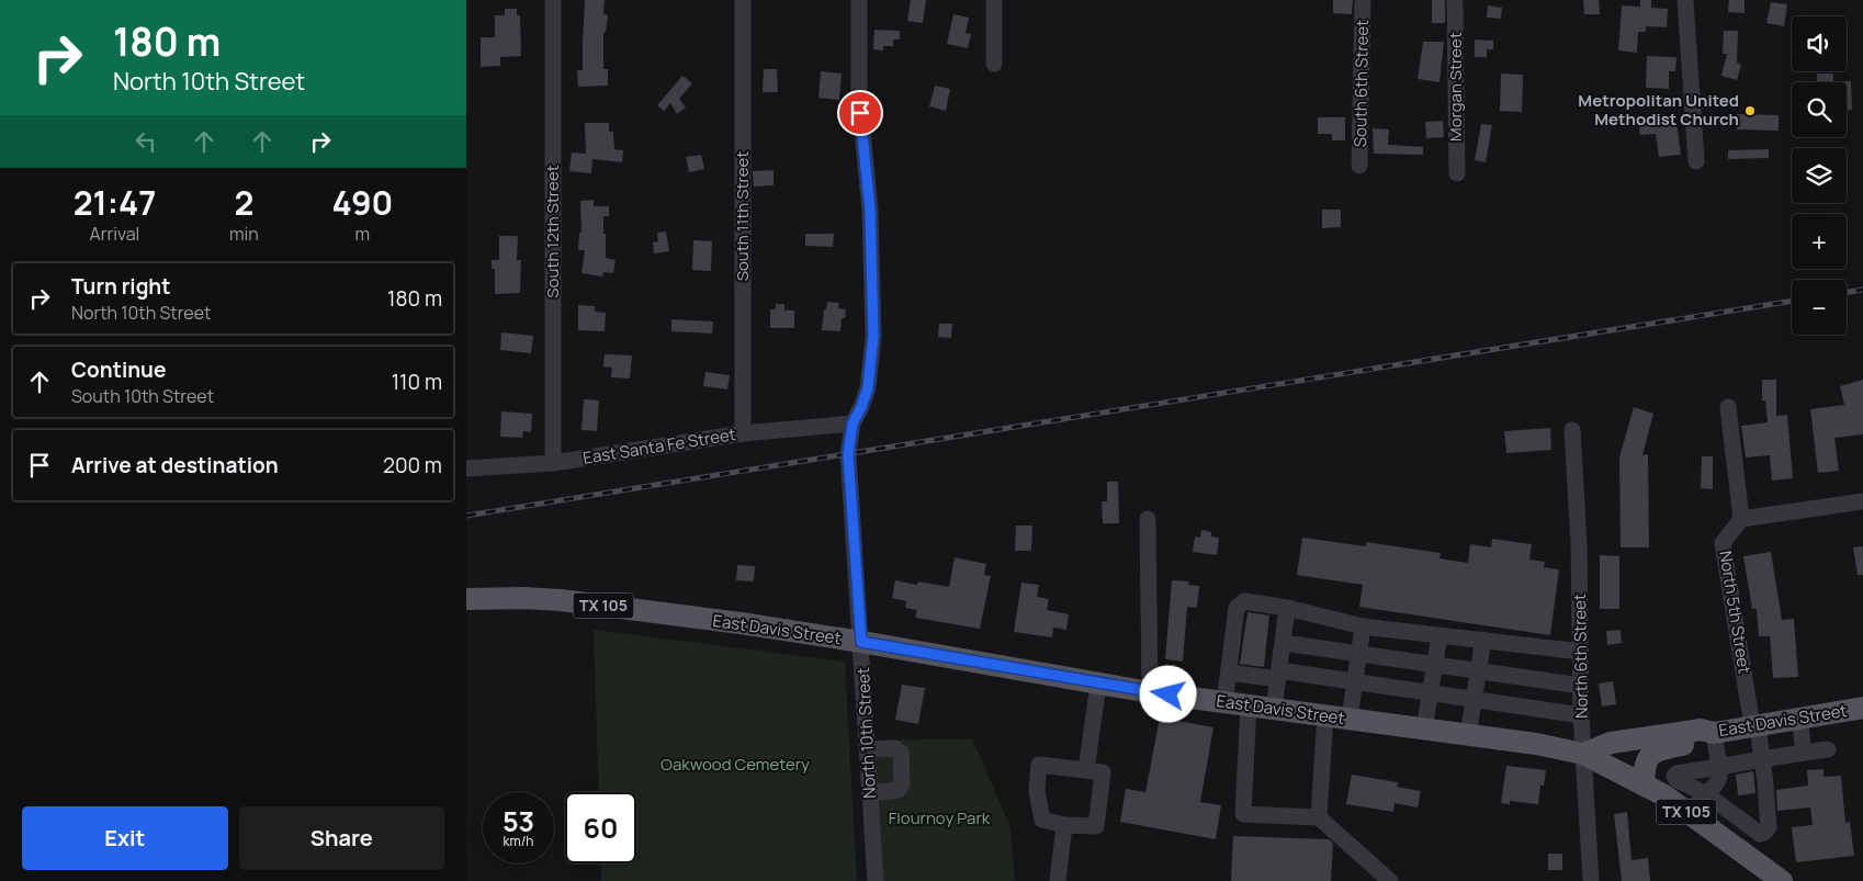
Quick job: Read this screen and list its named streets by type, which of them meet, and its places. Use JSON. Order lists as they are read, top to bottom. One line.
{"streets":{"main road":["TX 105","East Davis Street"],"street":["South 6th Street","Morgan Street","South 11th Street","South 12th Street","East Santa Fe Street","North 5th Street","North 6th Street","North 10th Street"]},"crossings":[["South 11th Street","East Santa Fe Street"],["South 12th Street","East Santa Fe Street"],["East Santa Fe Street","North 10th Street"],["TX 105","East Davis Street"],["TX 105","North 6th Street"],["North 5th Street","East Davis Street"],["East Davis Street","North 6th Street"],["East Davis Street","North 10th Street"]],"parks":["Oakwood Cemetery","Flournoy Park"],"places":["Metropolitan United Methodist Church"],"page":{"turn":["180 m","North 10th Street"],"map_buttons":["+","−"],"eta":["21:47","Arrival","2","min","490","m"],"list":[{"name":"Turn right","note":"North 10th Street","value":"180 m"},{"name":"Continue","note":"South 10th Street","value":"110 m"},{"name":"Arrive at destination","value":"200 m"}],"speed":"53 km/h","limit":"60","buttons":["Exit","Share"]}}
